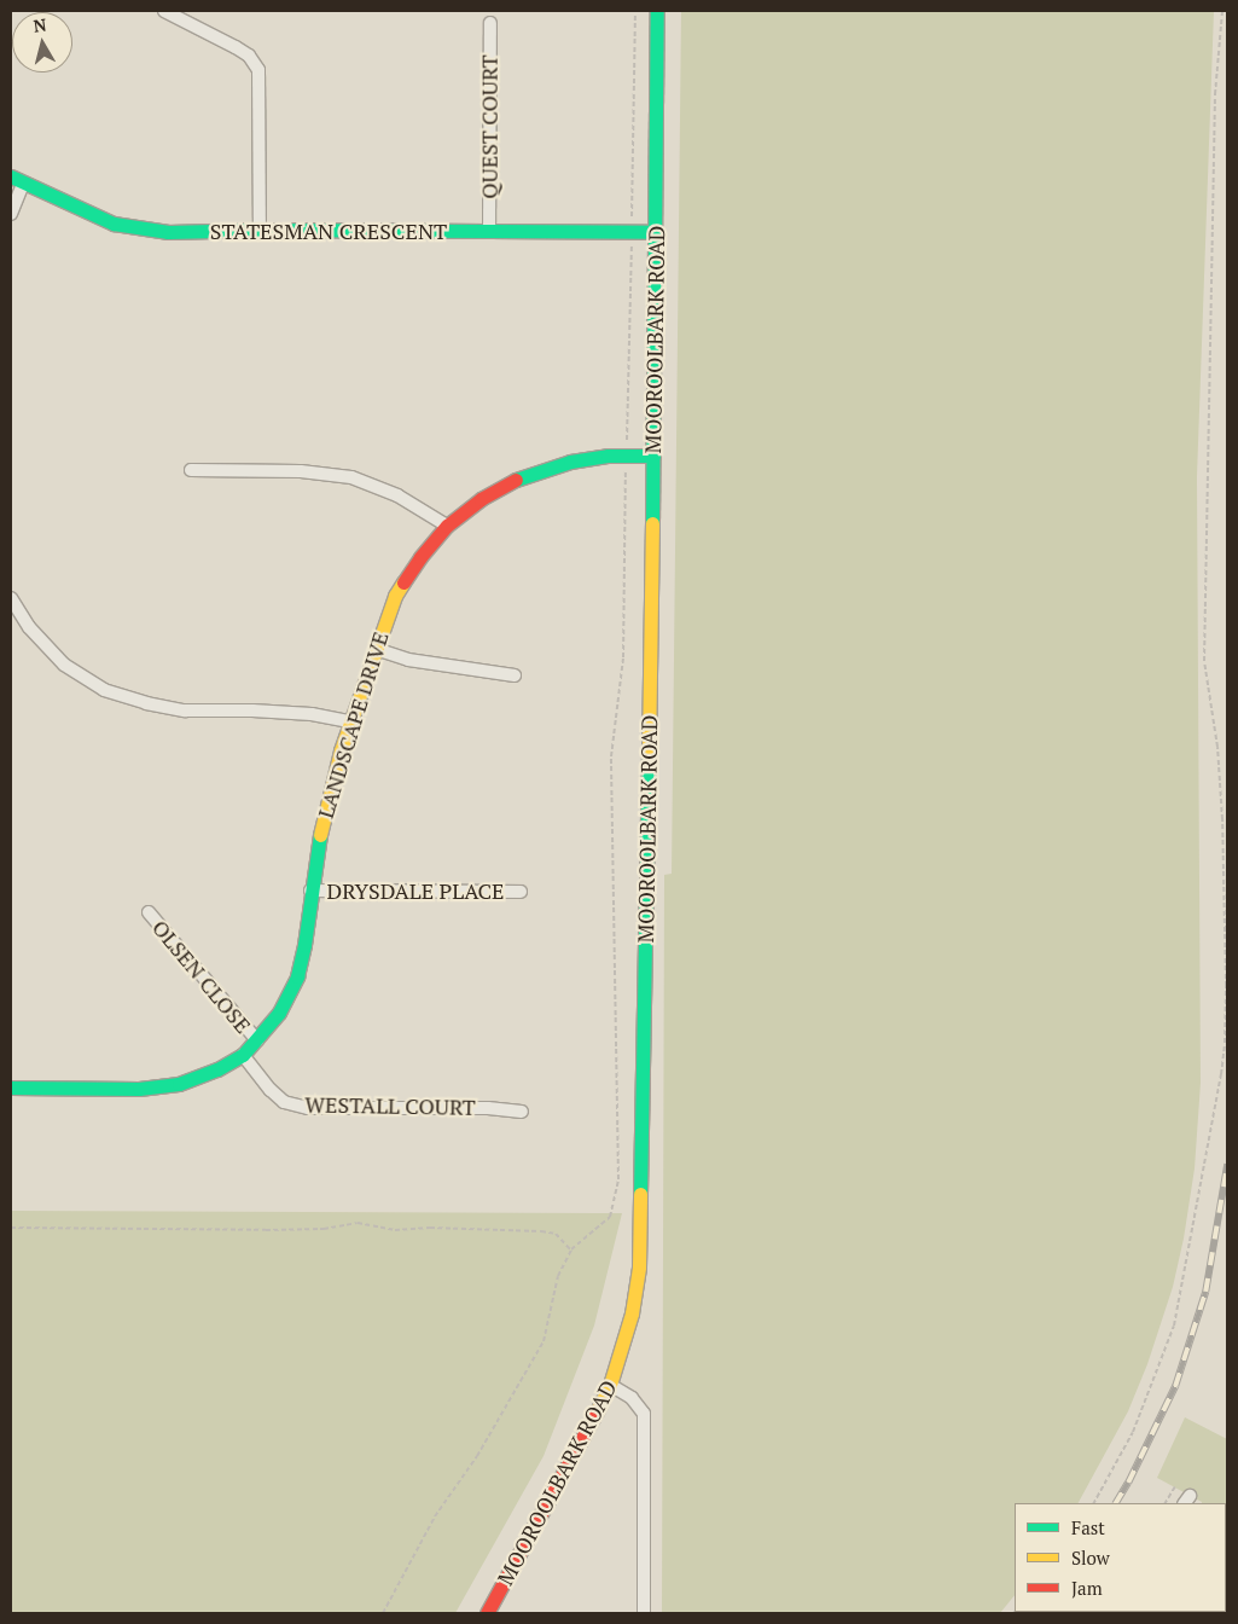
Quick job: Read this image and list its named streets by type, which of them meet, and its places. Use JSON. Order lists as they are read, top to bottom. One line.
{"streets":{"street":["QUEST COURT","STATESMAN CRESCENT","MOOROOLBARK ROAD","LANDSCAPE DRIVE","DRYSDALE PLACE","OLSEN CLOSE","WESTALL COURT"]},"crossings":[["QUEST COURT","STATESMAN CRESCENT"],["STATESMAN CRESCENT","MOOROOLBARK ROAD"],["MOOROOLBARK ROAD","LANDSCAPE DRIVE"],["LANDSCAPE DRIVE","DRYSDALE PLACE"],["LANDSCAPE DRIVE","OLSEN CLOSE"],["LANDSCAPE DRIVE","WESTALL COURT"]],"legend":["Fast","Slow","Jam"],"north":"top"}
